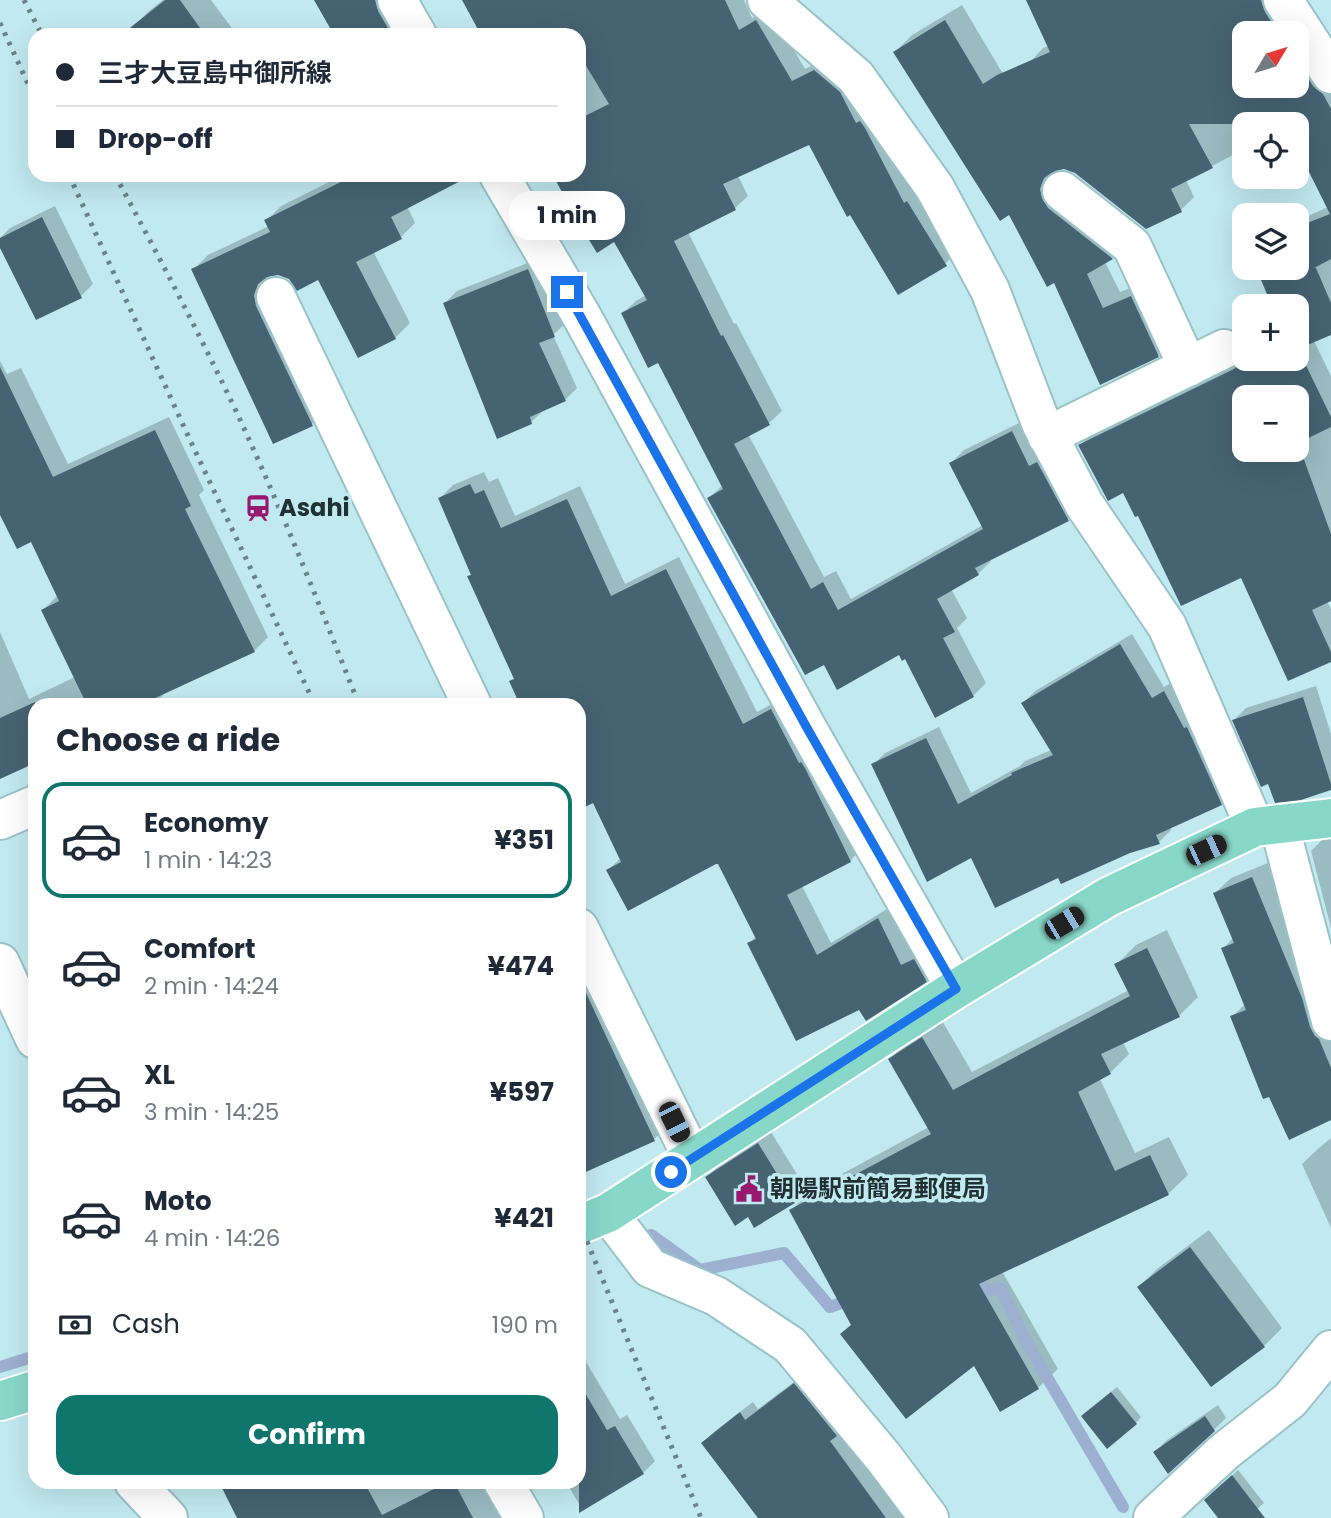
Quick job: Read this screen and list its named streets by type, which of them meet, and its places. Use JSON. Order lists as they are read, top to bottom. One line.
{"places":{"station":["Asahi"],"public building":["朝陽駅前簡易郵便局"]},"north":"top right","page":{"map_buttons":["+","−"],"banner":["三才大豆島中御所線","Drop-off"],"bubble":"1 min","heading":"Choose a ride","list":[{"name":"Economy","note":"1 min · 14:23","value":"¥351"},{"name":"Comfort","note":"2 min · 14:24","value":"¥474"},{"name":"XL","note":"3 min · 14:25","value":"¥597"},{"name":"Moto","note":"4 min · 14:26","value":"¥421"}],"pay":["Cash","190 m"],"buttons":"Confirm"}}
